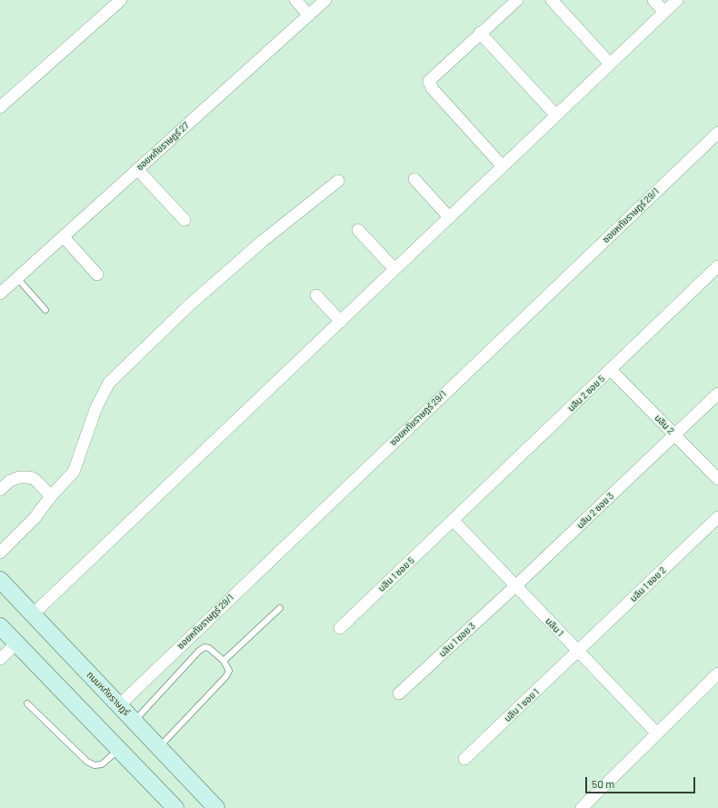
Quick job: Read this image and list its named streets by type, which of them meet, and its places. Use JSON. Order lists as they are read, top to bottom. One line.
{"streets":{"main road":["ถนนหทัยราษฎร์"],"street":["ซอยหทัยราษฎร์ 27","ซอยหทัยราษฎร์ 29/1","นลิน 2 ซอย 5","นลิน 2","นลิน 2 ซอย 3","นลิน 1 ซอย 5","นลิน 1 ซอย 2","นลิน 1","นลิน 1 ซอย 3","นลิน 1 ซอย 1"]},"crossings":[["ซอยหทัยราษฎร์ 29/1","ถนนหทัยราษฎร์"],["นลิน 2 ซอย 5","นลิน 2"],["นลิน 2 ซอย 5","นลิน 1 ซอย 5"],["นลิน 2 ซอย 5","นลิน 1"],["นลิน 2","นลิน 2 ซอย 3"],["นลิน 2 ซอย 3","นลิน 1"],["นลิน 2 ซอย 3","นลิน 1 ซอย 3"],["นลิน 1 ซอย 5","นลิน 1"],["นลิน 1 ซอย 2","นลิน 1"],["นลิน 1 ซอย 2","นลิน 1 ซอย 1"],["นลิน 1","นลิน 1 ซอย 3"],["นลิน 1","นลิน 1 ซอย 1"]],"scale_bar":"50 m"}
